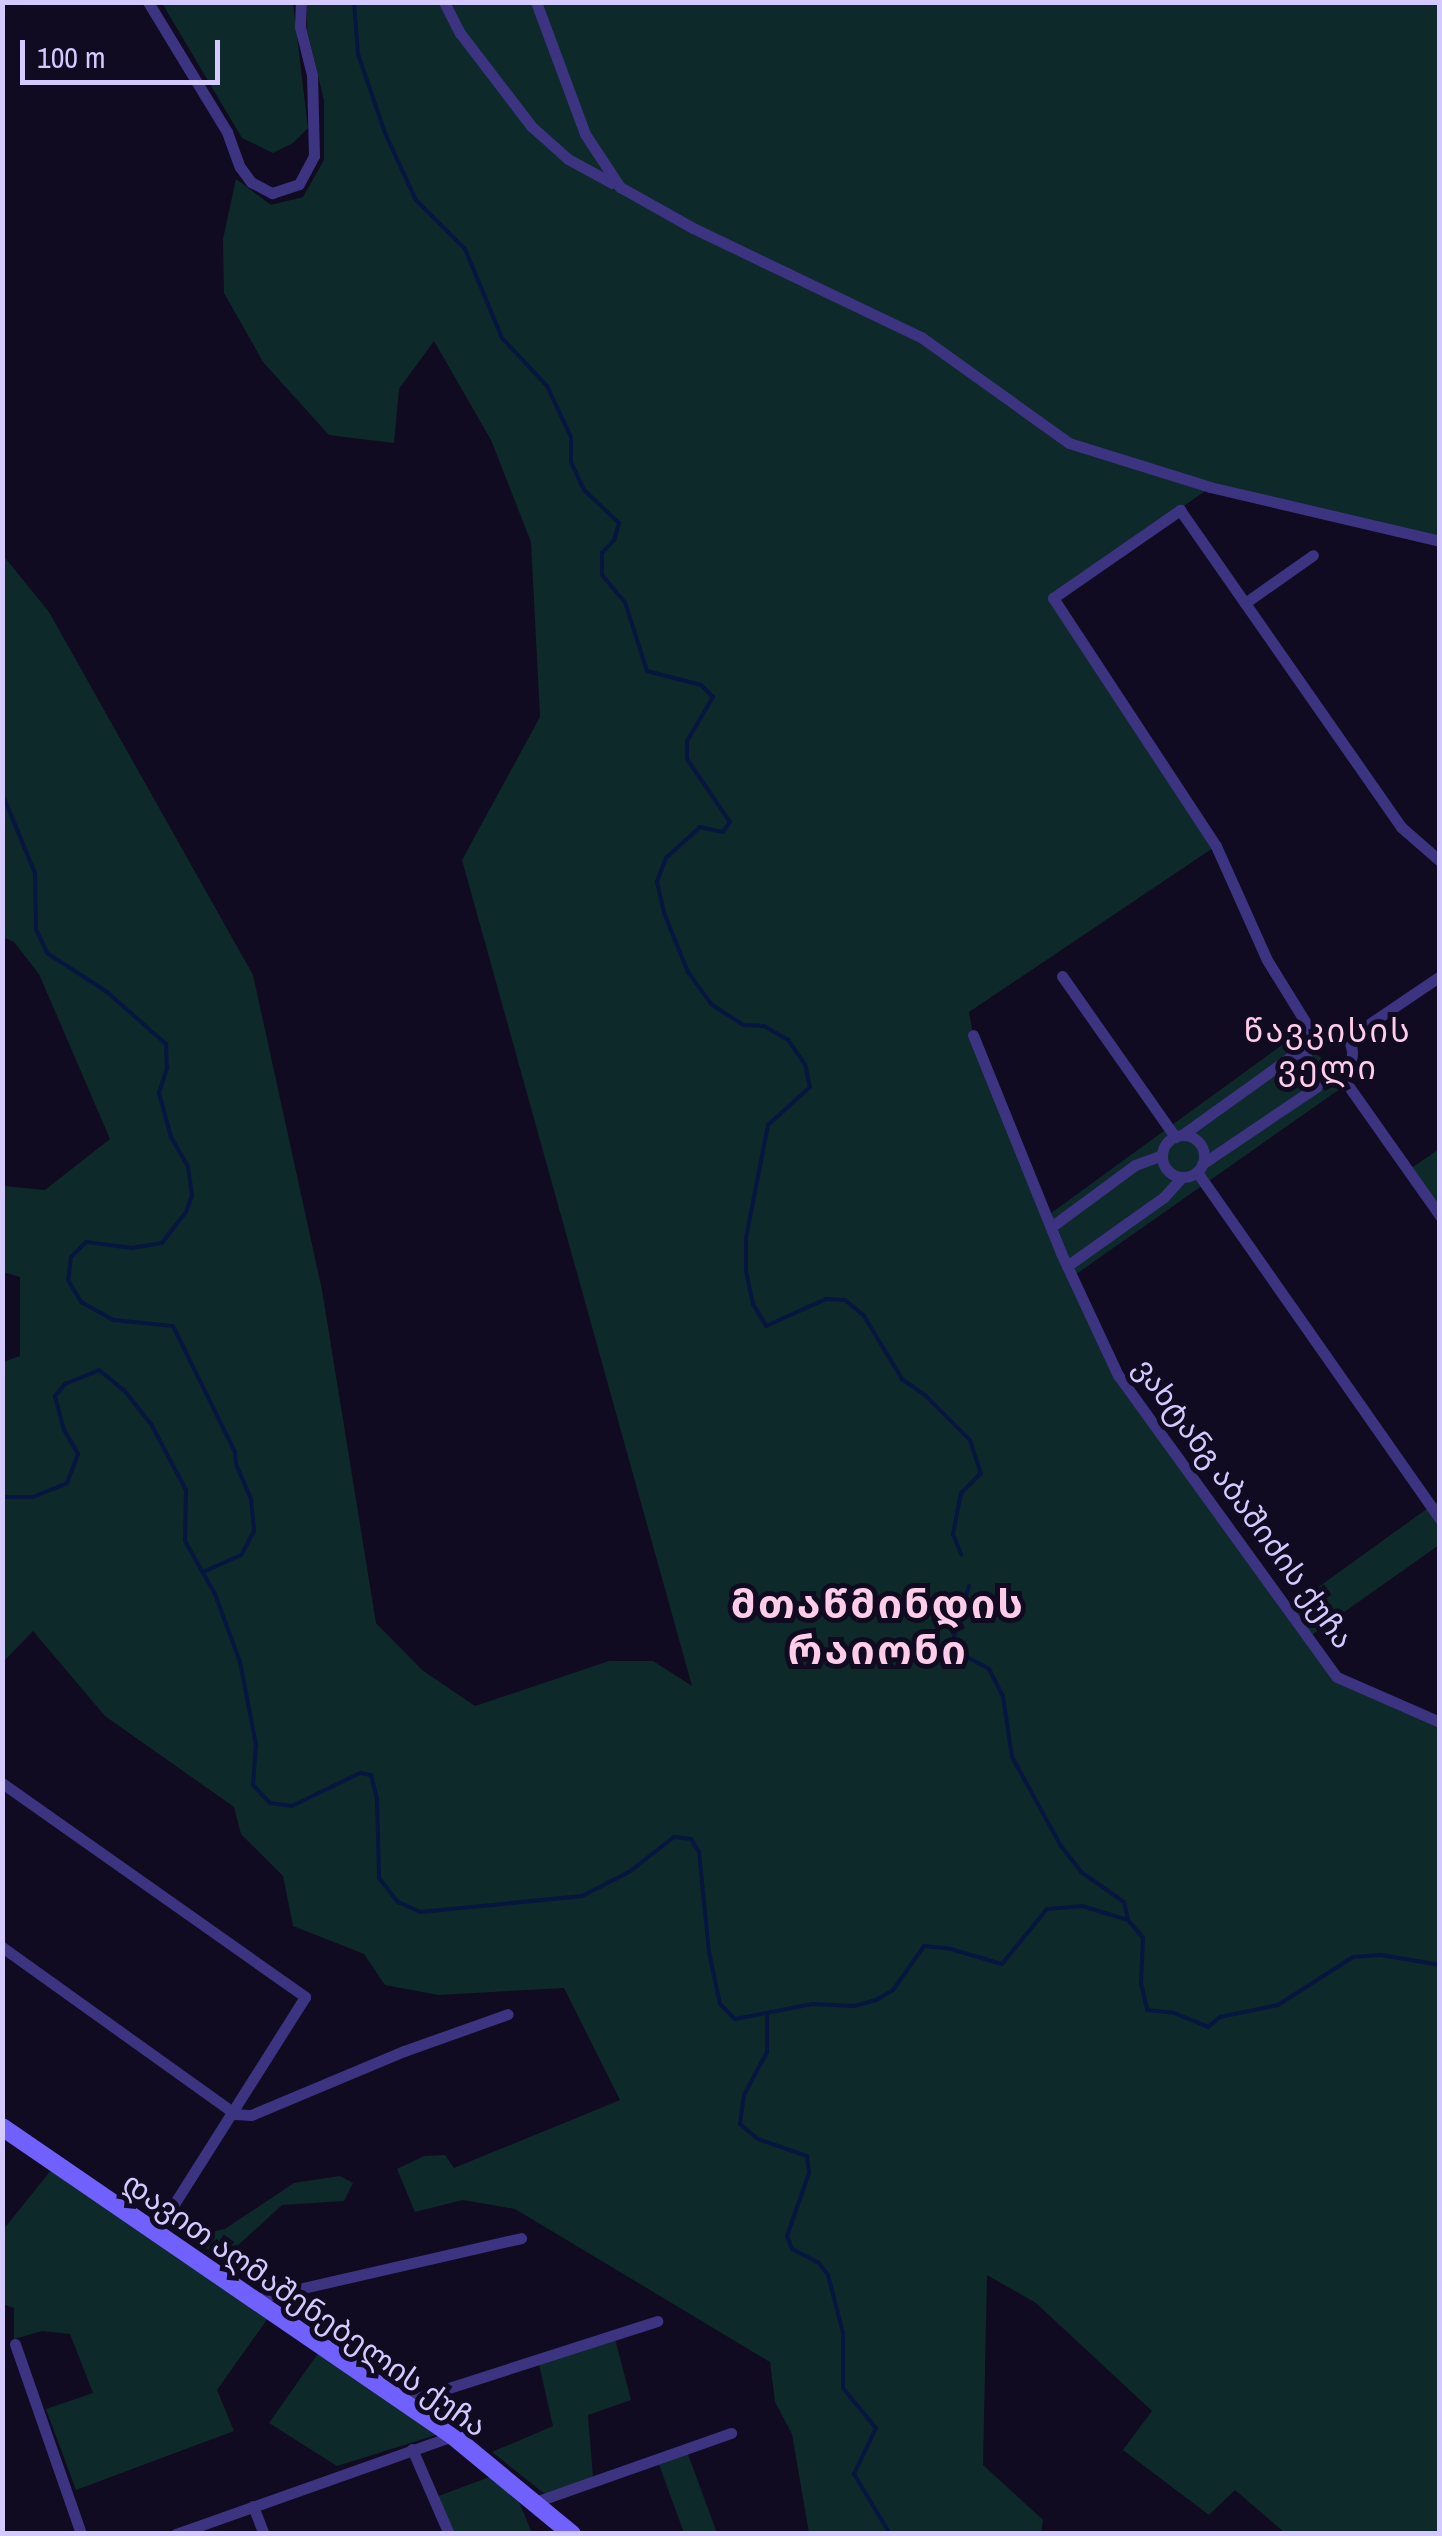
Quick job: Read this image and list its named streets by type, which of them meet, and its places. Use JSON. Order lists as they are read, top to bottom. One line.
{"streets":{"street":["ვახტანგ აბაშიძის ქუჩა","დავით აღმაშენებელის ქუჩა"]},"districts":["წავკისის ველი","მთაწმინდის რაიონი"],"scale_bar":"100 m"}
